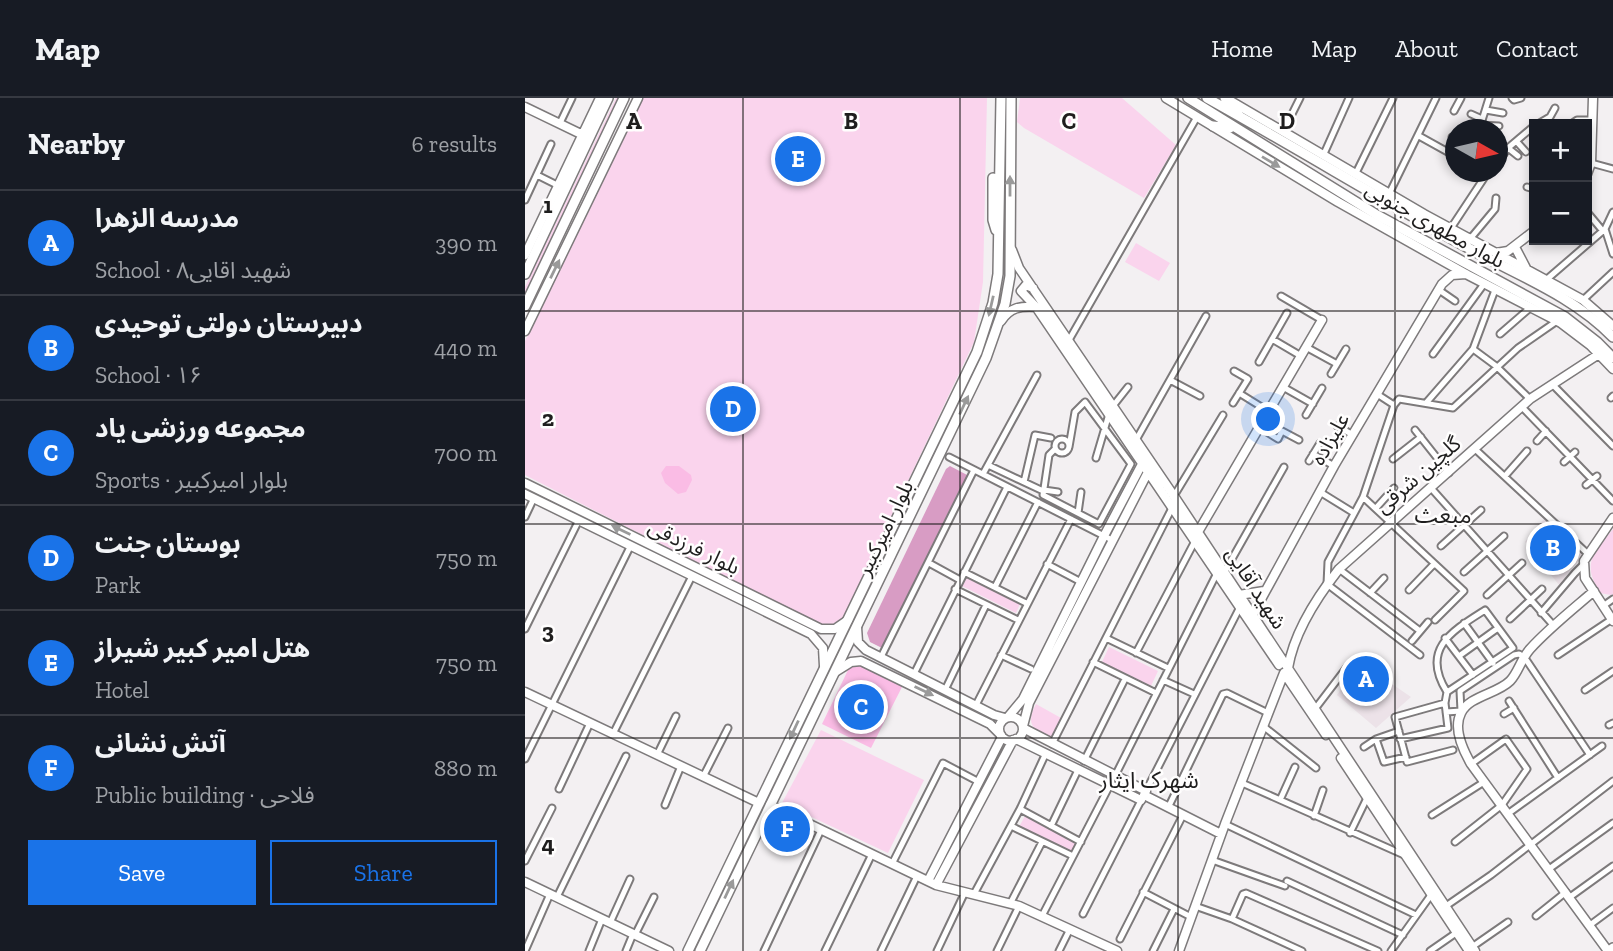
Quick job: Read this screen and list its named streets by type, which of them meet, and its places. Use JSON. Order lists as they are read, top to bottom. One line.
{"streets":{"main road":["بلوار مطهری جنوبی","بلوار امیرکبیر"],"street":["علیزاده","گلچین شرقی","بلوار فرزدقی","شهید آقایی"]},"crossings":[["علیزاده","شهید آقایی"],["گلچین شرقی","شهید آقایی"],["بلوار امیرکبیر","شهید آقایی"]],"districts":["مبعث","شهرک ایثار"],"north":"right","page":{"header":"Map","nav":["Home","Map","About","Contact"],"heading":["Nearby","6 results"],"map_buttons":["+","−"],"pins":["E","D","B","A","C","F"],"list":[{"mark":"A","name":"مدرسه الزهرا","note":"School · شهید اقایی۸","value":"390 m"},{"mark":"B","name":"دبیرستان دولتی توحیدی","note":"School · ۱۶","value":"440 m"},{"mark":"C","name":"مجموعه ورزشی یاد","note":"Sports · بلوار امیرکبیر","value":"700 m"},{"mark":"D","name":"بوستان جنت","note":"Park","value":"750 m"},{"mark":"E","name":"هتل امیر کبیر شیراز","note":"Hotel","value":"750 m"},{"mark":"F","name":"آتش نشانی","note":"Public building · فلاحی","value":"880 m"}],"buttons":["Save","Share"]},"grid":{"columns":["A","B","C","D"],"rows":["1","2","3","4"]}}
